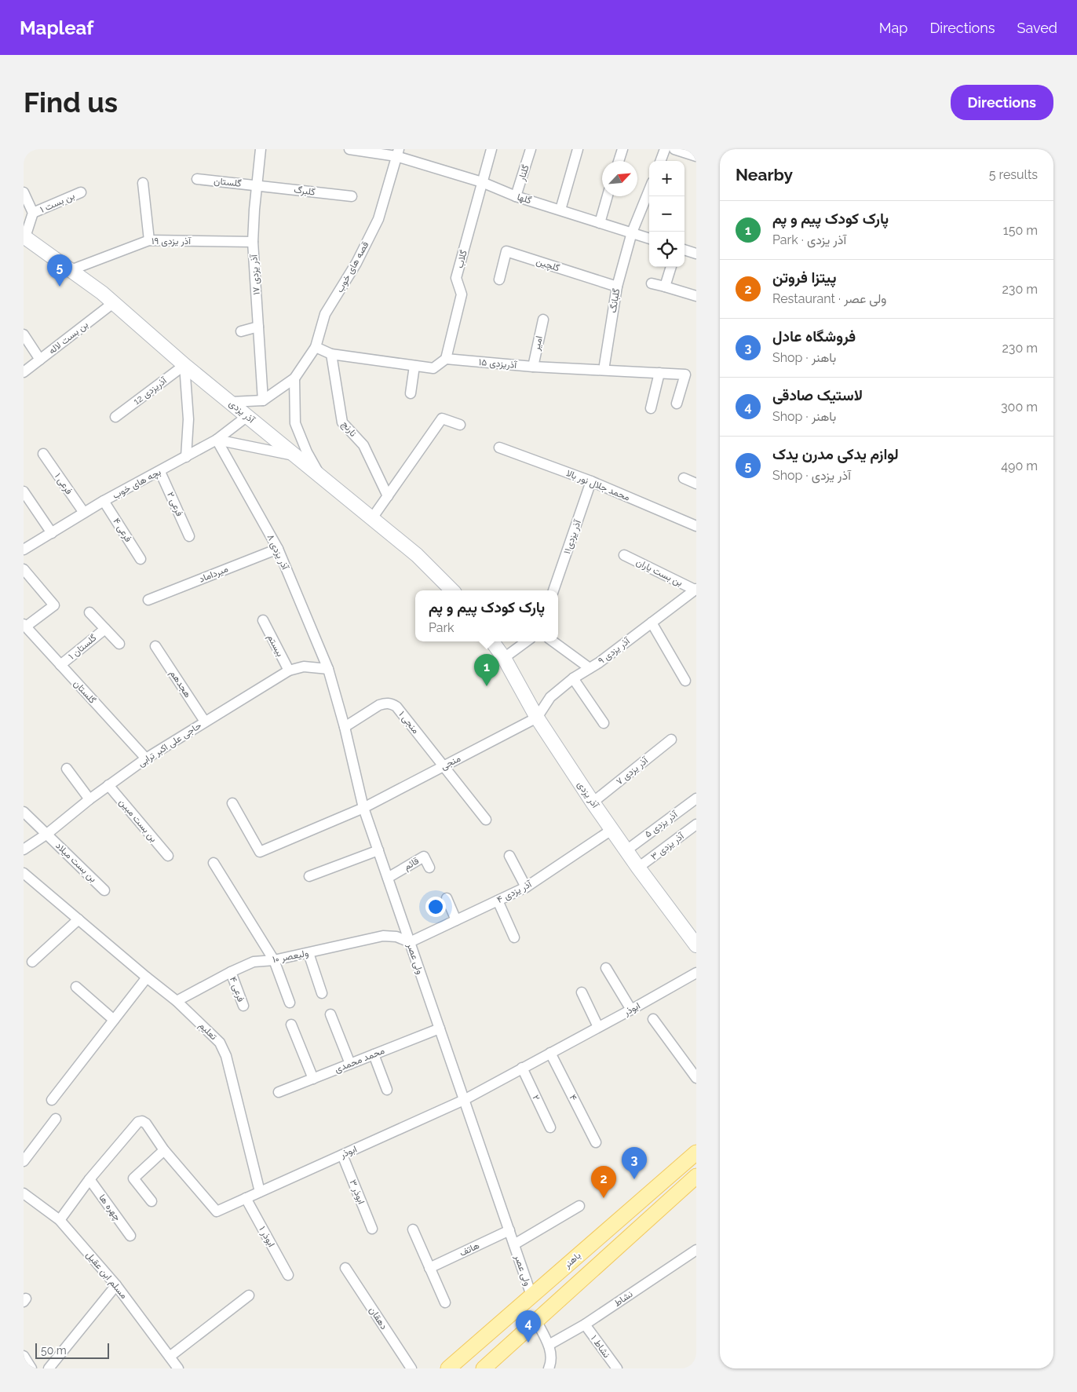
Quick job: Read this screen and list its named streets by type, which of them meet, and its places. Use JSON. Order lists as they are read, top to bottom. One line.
{"streets":{"main road":["باهنر"],"street":["گلنار","گلستان","گلبرگ","گلها","بن بست ۱","آذر یزدی ۱۹","گلاب","گلچین","قصه های خوب","آذر یزدی ۱۷","گلبانگ","بن بست لاله","امیر","۱۵ آذریزدی","آذریزدی 12","آذر یزدی","نارنج","فرعی ۱","بچه های خوب","محمد جلال نور بالا","فرعی ۲","فرعی ۴","آذر یزدی۱۱","۸ آذر یزدی","بن بست یاران","میرداماد","بیستم","گلستان ۱","آذر یزدی ۹","هجدهم","منجی ۱","حاجی علی اکبر ترابی","منجی","آذر یزدی ۷","بن بست مبین","آذر یزدی ۵","آذر یزدی ۳","بن بست میلاد","قائم","۴ آذر یزدی","۱۰ ولیعصر","ولی عصر","ابوذر","تعلیم","محمد محمدی","۲","۴","ابوذر ۳","چهره ها","ابوذر ۱","هاتف","مسلم ابن عقیل","نشاط","دهقان","نشاط ۱"]},"crossings":[["گلنار","گلها"],["گلستان","گلبرگ"],["گلستان","آذر یزدی ۱۷"],["گلستان","گلستان ۱"],["گلستان","حاجی علی اکبر ترابی"],["گلبرگ","آذر یزدی ۱۷"],["گلها","گلاب"],["گلها","قصه های خوب"],["گلها","گلبانگ"],["آذر یزدی ۱۹","آذر یزدی ۱۷"],["آذر یزدی ۱۹","آذر یزدی"],["گلاب","۱۵ آذریزدی"],["گلچین","گلبانگ"],["قصه های خوب","آذر یزدی ۱۷"],["گلبانگ","۱۵ آذریزدی"],["بن بست لاله","آذر یزدی"],["امیر","۱۵ آذریزدی"],["آذریزدی 12","آذر یزدی"],["آذر یزدی","بچه های خوب"],["آذر یزدی","آذر یزدی ۹"],["آذر یزدی","منجی"],["آذر یزدی","آذر یزدی ۷"],["آذر یزدی","آذر یزدی ۵"],["آذر یزدی","آذر یزدی ۳"],["آذر یزدی","۴ آذر یزدی"],["فرعی ۱","بچه های خوب"],["بچه های خوب","فرعی ۲"],["بچه های خوب","فرعی ۴"],["بچه های خوب","۸ آذر یزدی"],["محمد جلال نور بالا","آذر یزدی۱۱"],["فرعی ۴","۱۰ ولیعصر"],["۸ آذر یزدی","میرداماد"],["۸ آذر یزدی","حاجی علی اکبر ترابی"],["۸ آذر یزدی","ولی عصر"],["بن بست یاران","آذر یزدی ۹"],["بیستم","حاجی علی اکبر ترابی"],["آذر یزدی ۹","منجی"],["هجدهم","حاجی علی اکبر ترابی"],["منجی ۱","منجی"],["منجی ۱","ولی عصر"],["حاجی علی اکبر ترابی","بن بست مبین"],["حاجی علی اکبر ترابی","بن بست میلاد"],["حاجی علی اکبر ترابی","ولی عصر"],["منجی","ولی عصر"],["قائم","ولی عصر"],["۴ آذر یزدی","۱۰ ولیعصر"],["۴ آذر یزدی","ولی عصر"],["۱۰ ولیعصر","ولی عصر"],["۱۰ ولیعصر","تعلیم"],["ولی عصر","ابوذر"],["ولی عصر","محمد محمدی"],["ولی عصر","هاتف"],["ولی عصر","باهنر"],["ابوذر","تعلیم"],["ابوذر","۲"],["ابوذر","۴"],["ابوذر","ابوذر ۳"],["ابوذر","چهره ها"],["ابوذر","ابوذر ۱"],["ابوذر","مسلم ابن عقیل"],["نشاط","نشاط ۱"]],"scale_bar":"50 m","north":"top right","page":{"header":"Mapleaf","nav":["Map","Directions","Saved"],"buttons":"Directions","title":"Find us","heading":["Nearby","5 results"],"map_buttons":["+","−"],"list":[{"mark":"1","name":"پارک کودک پیم و پم","note":"Park · آذر یزدی","value":"150 m"},{"mark":"2","name":"پیتزا فروتن","note":"Restaurant · ولی عصر","value":"230 m"},{"mark":"3","name":"فروشگاه عادل","note":"Shop · باهنر","value":"230 m"},{"mark":"4","name":"لاستیک صادقی","note":"Shop · باهنر","value":"300 m"},{"mark":"5","name":"لوازم یدکی مدرن یدک","note":"Shop · آذر یزدی","value":"490 m"}],"pins":["5","1","3","2","4"],"popup":["پارک کودک پیم و پم","Park"],"scale":"50 m"}}
